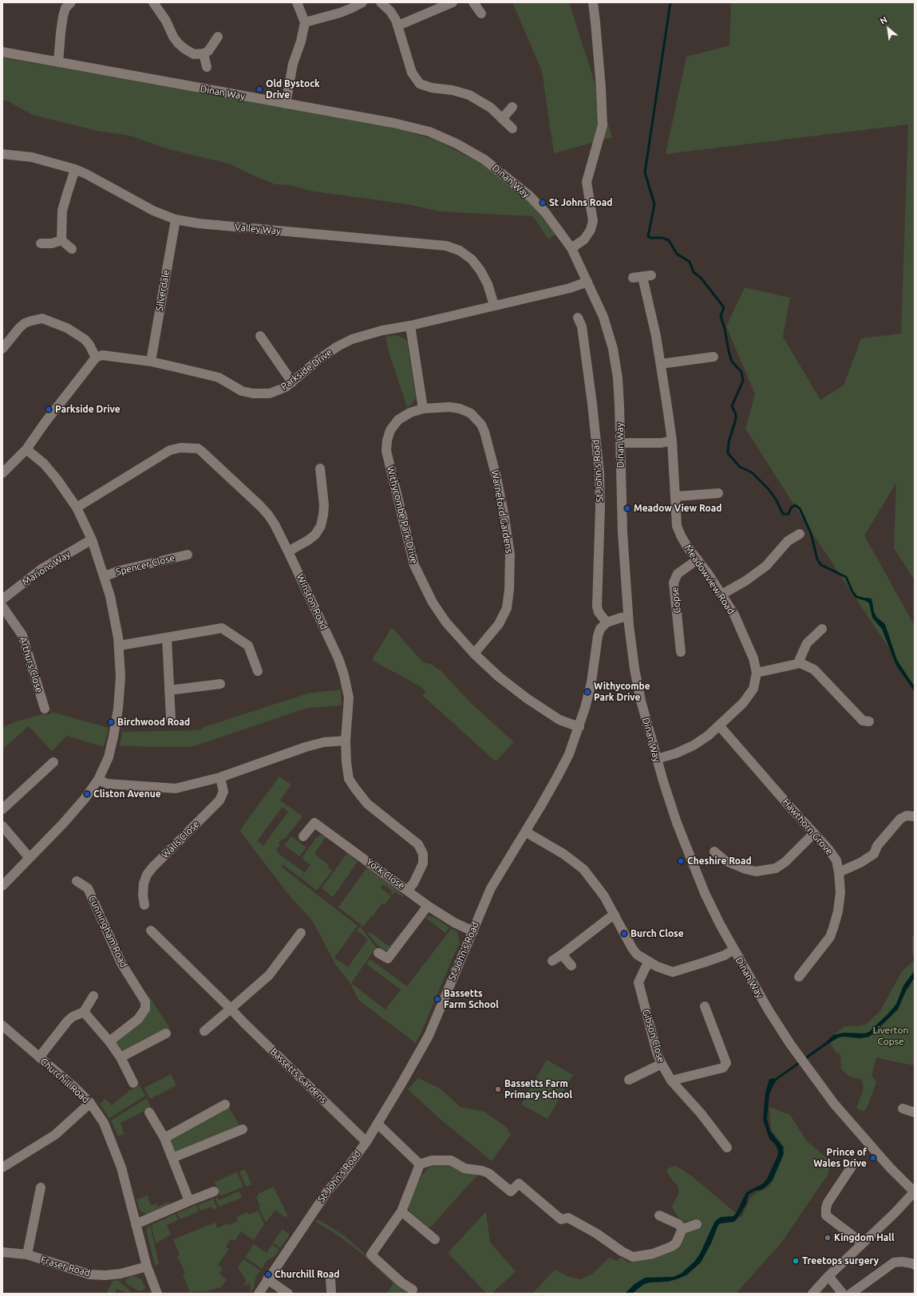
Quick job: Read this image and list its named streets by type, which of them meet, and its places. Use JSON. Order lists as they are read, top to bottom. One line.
{"streets":{"street":["Dinan Way","Valley Way","Silverdale","Parkside Drive","St John's Road","Warneford Gardens","Withycombe Park Drive","Spencer Close","Marions Way","Meadowview Road","Copse","Winston Road","Arthurs Close","Hawthorn Grove","Walls Close","York Close","Cunningham Road","Gibson Close","Bassetts Gardens","Churchill Road","Fraser Road"]},"crossings":[["Dinan Way","Parkside Drive"],["Dinan Way","Meadowview Road"],["Valley Way","Silverdale"],["Valley Way","Parkside Drive"],["Silverdale","Parkside Drive"],["St John's Road","Withycombe Park Drive"],["St John's Road","York Close"],["St John's Road","Bassetts Gardens"],["Warneford Gardens","Withycombe Park Drive"],["Meadowview Road","Copse"],["Meadowview Road","Hawthorn Grove"],["Winston Road","York Close"],["Churchill Road","Fraser Road"]],"parks":["Liverton Copse"],"places":["Old Bystock Drive","St Johns Road","Parkside Drive","Meadow View Road","Withycombe Park Drive","Birchwood Road","Cliston Avenue","Cheshire Road","Burch Close","Bassetts Farm School","Bassetts Farm Primary School","Prince of Wales Drive","Kingdom Hall","Treetops surgery","Churchill Road"],"north":"top left"}
